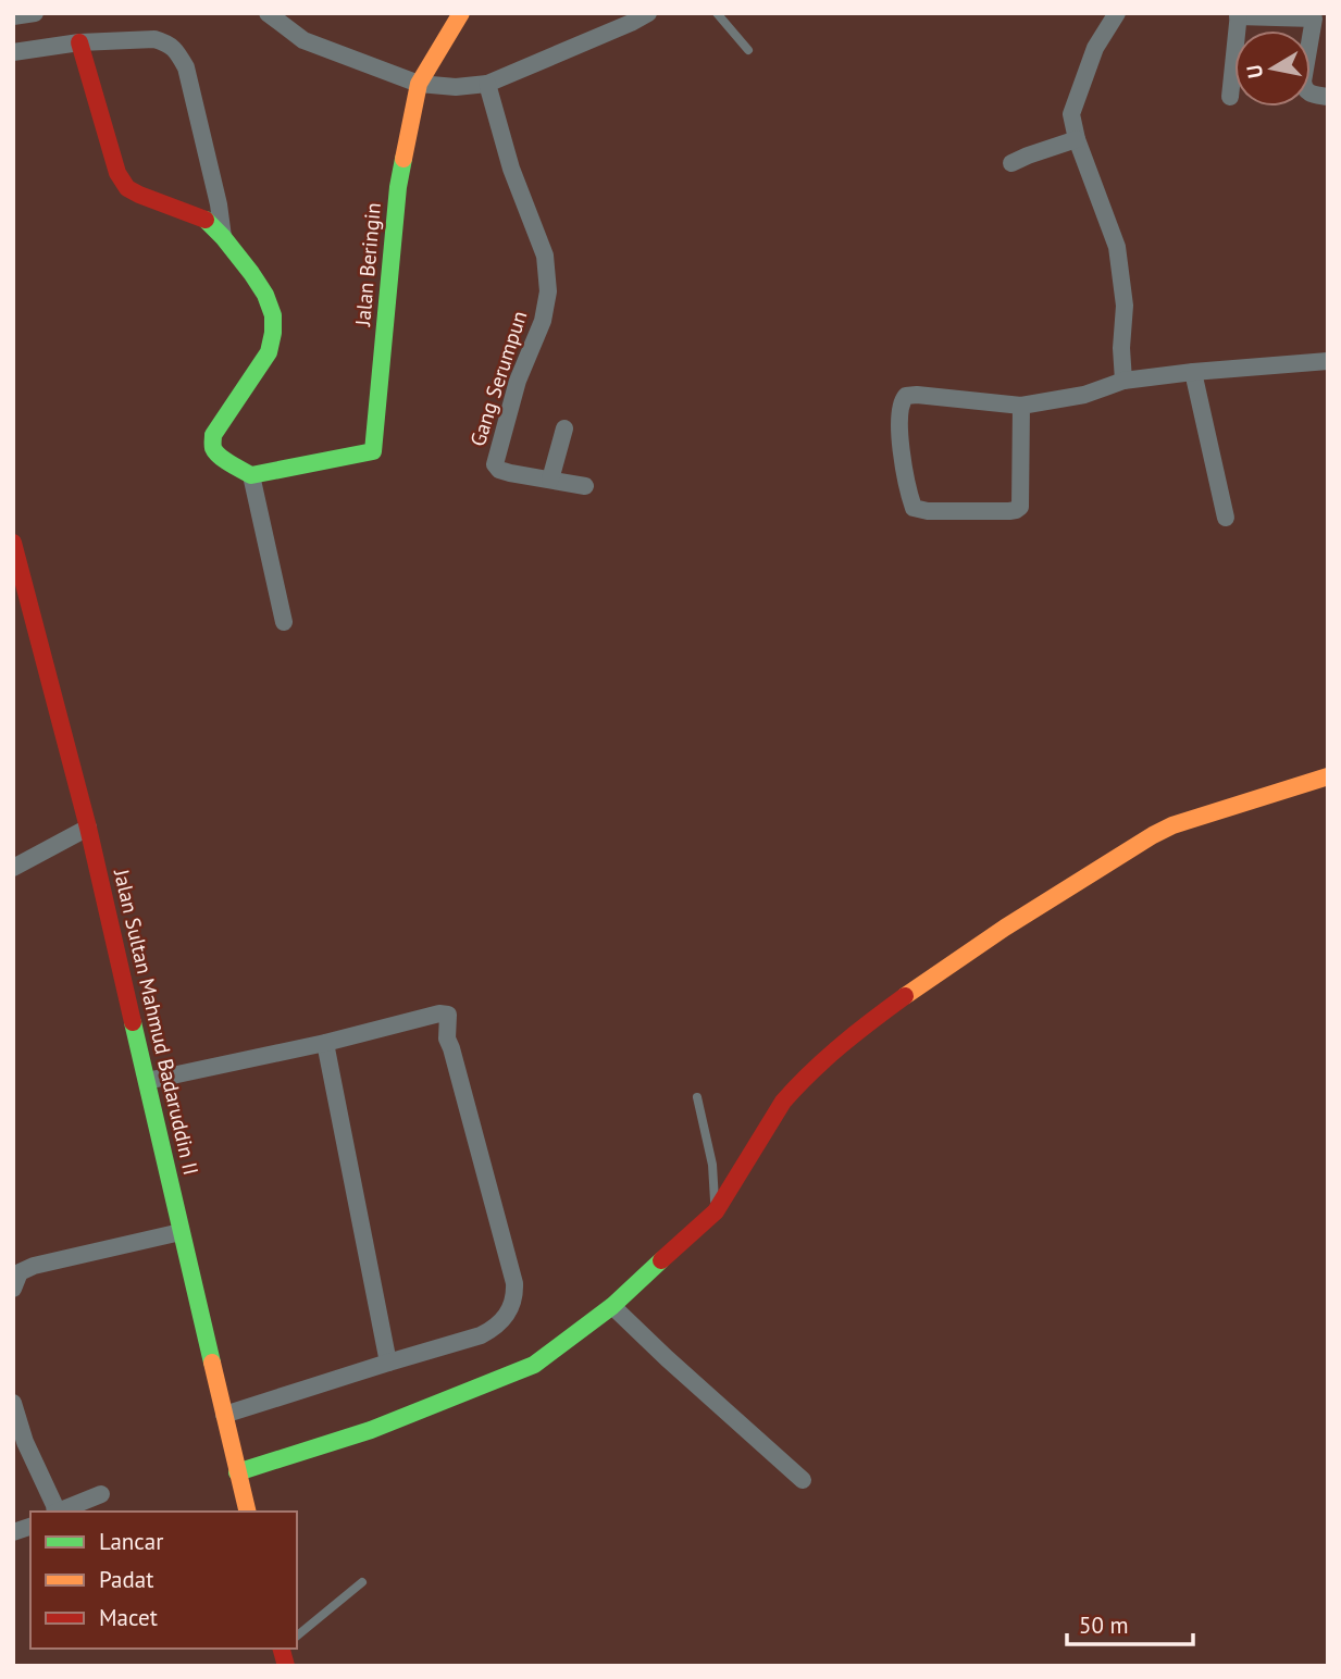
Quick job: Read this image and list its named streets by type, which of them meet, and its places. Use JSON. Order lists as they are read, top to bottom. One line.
{"streets":{"main road":["Jalan Beringin","Jalan Sultan Mahmud Badaruddin II"],"street":["Gang Serumpun"]},"legend":["Lancar","Padat","Macet"],"scale_bar":"50 m","north":"left"}
